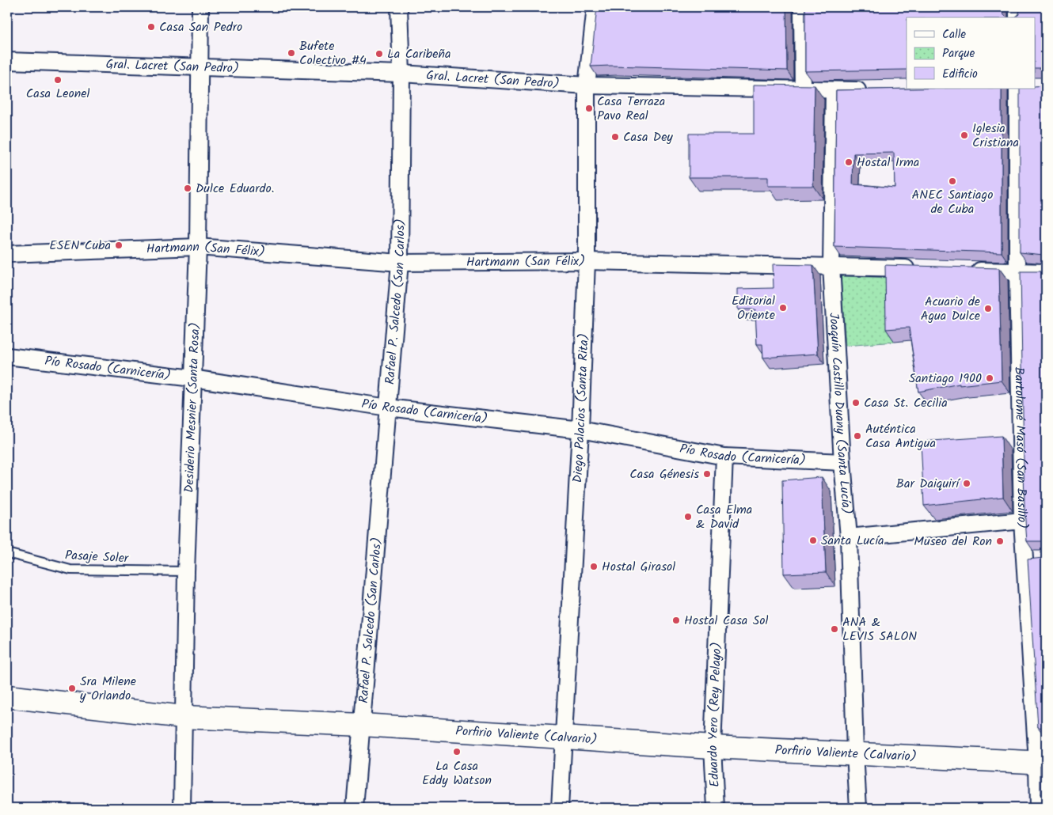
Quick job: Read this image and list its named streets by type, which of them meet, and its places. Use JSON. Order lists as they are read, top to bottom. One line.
{"streets":{"street":["Gral. Lacret (San Pedro)","Hartmann (San Félix)","Rafael P. Salcedo (San Carlos)","Pío Rosado (Carnicería)","Desiderio Mesnier (Santa Rosa)","Diego Palacios (Santa Rita)","Joaquín Castillo Duany (Santa Lucía)","Bartolomé Masó (San Basilio)","Eduardo Yero (Rey Pelayo)","Porfirio Valiente (Calvario)"],"lane":["Pasaje Soler"]},"crossings":[["Gral. Lacret (San Pedro)","Rafael P. Salcedo (San Carlos)"],["Gral. Lacret (San Pedro)","Desiderio Mesnier (Santa Rosa)"],["Gral. Lacret (San Pedro)","Diego Palacios (Santa Rita)"],["Gral. Lacret (San Pedro)","Joaquín Castillo Duany (Santa Lucía)"],["Hartmann (San Félix)","Rafael P. Salcedo (San Carlos)"],["Hartmann (San Félix)","Desiderio Mesnier (Santa Rosa)"],["Hartmann (San Félix)","Diego Palacios (Santa Rita)"],["Hartmann (San Félix)","Joaquín Castillo Duany (Santa Lucía)"],["Rafael P. Salcedo (San Carlos)","Pío Rosado (Carnicería)"],["Rafael P. Salcedo (San Carlos)","Porfirio Valiente (Calvario)"],["Pío Rosado (Carnicería)","Desiderio Mesnier (Santa Rosa)"],["Pío Rosado (Carnicería)","Diego Palacios (Santa Rita)"],["Pío Rosado (Carnicería)","Joaquín Castillo Duany (Santa Lucía)"],["Pío Rosado (Carnicería)","Eduardo Yero (Rey Pelayo)"],["Desiderio Mesnier (Santa Rosa)","Pasaje Soler"],["Desiderio Mesnier (Santa Rosa)","Porfirio Valiente (Calvario)"],["Diego Palacios (Santa Rita)","Porfirio Valiente (Calvario)"],["Joaquín Castillo Duany (Santa Lucía)","Porfirio Valiente (Calvario)"],["Bartolomé Masó (San Basilio)","Porfirio Valiente (Calvario)"],["Eduardo Yero (Rey Pelayo)","Porfirio Valiente (Calvario)"]],"places":["Casa San Pedro","Bufete Colectivo #4","La Caribeña","Casa Leonel","Casa Terraza Pavo Real","Iglesia Cristiana","Casa Dey","Hostal Irma","ANEC Santiago de Cuba","Dulce Eduardo.","ESEN Cuba","Editorial Oriente","Acuario de Agua Dulce","Santiago 1900","Casa St. Cecilia","Auténtica Casa Antigua","Casa Génesis","Bar Daiquirí","Casa Elma & David","Santa Lucía","Museo del Ron","Hostal Girasol","Hostal Casa Sol","ANA & LEVIS SALON","Sra Milene y Orlando","La Casa Eddy Watson"],"legend":["Calle","Parque","Edificio"]}
